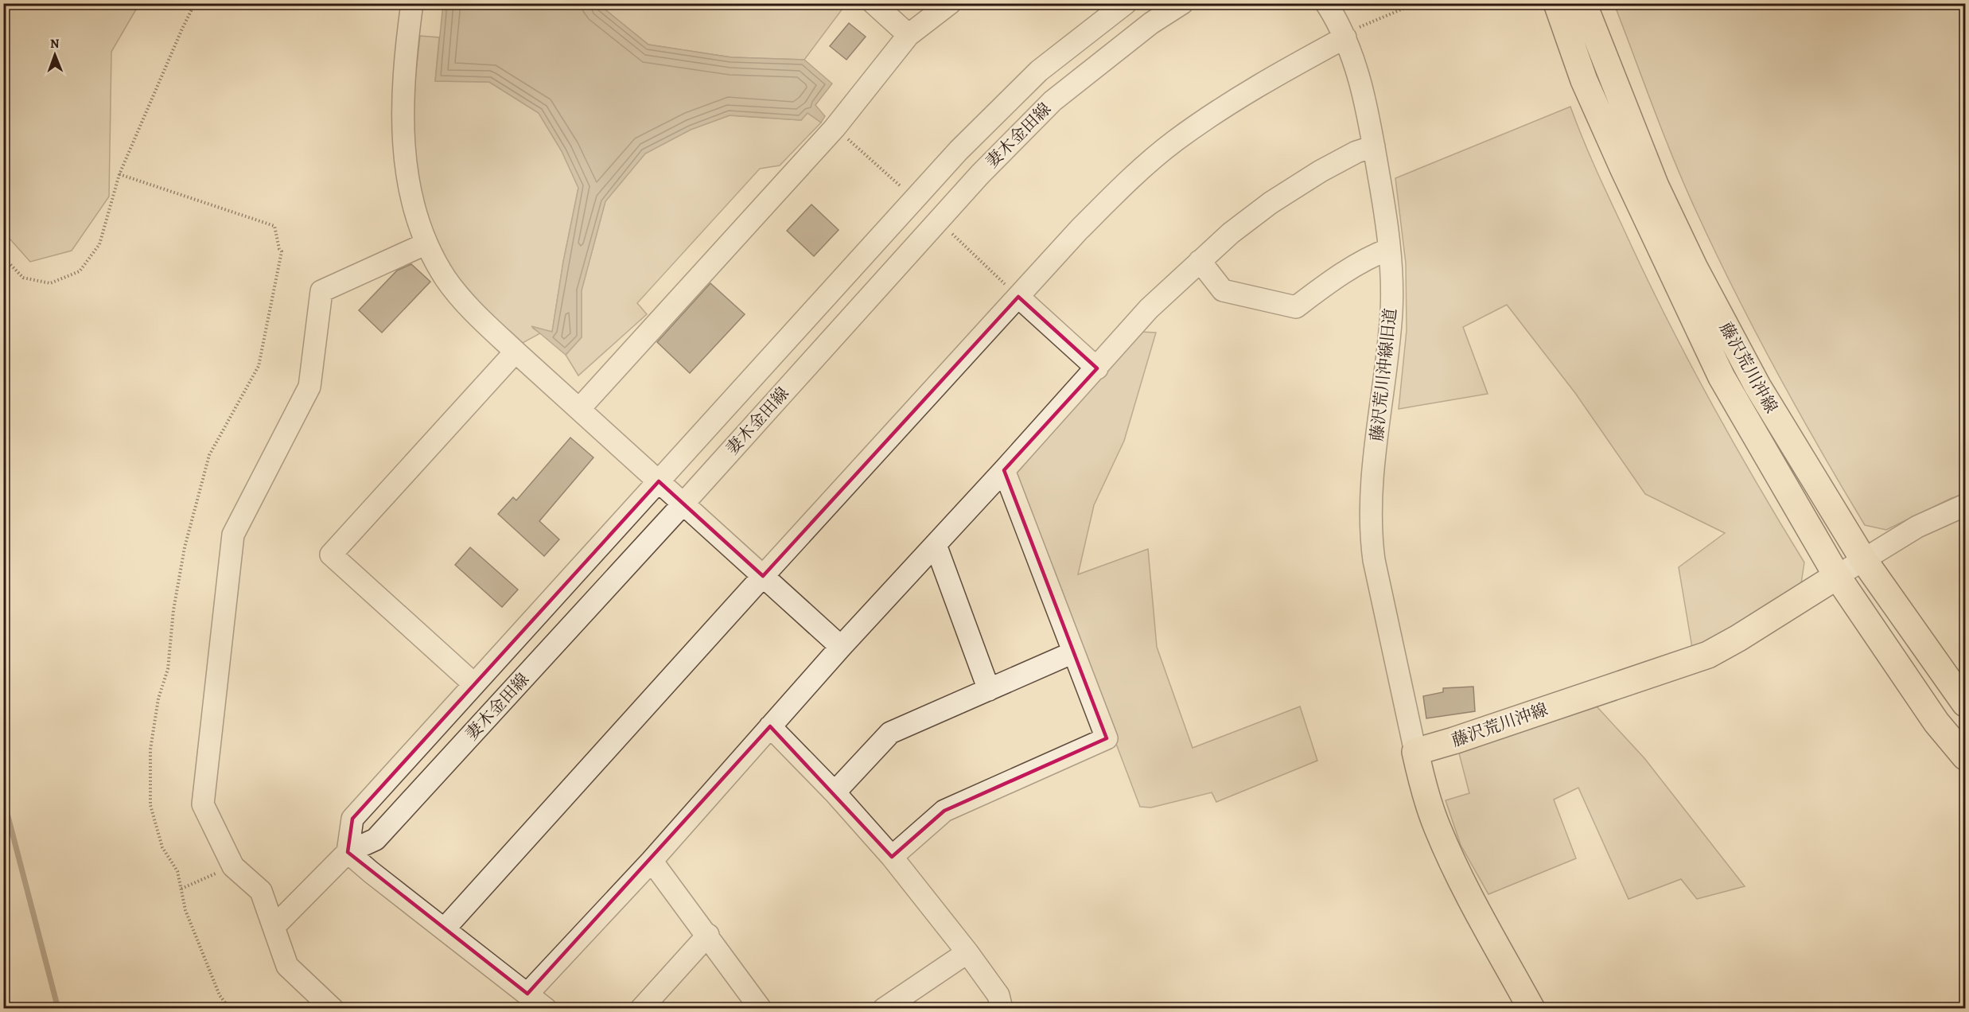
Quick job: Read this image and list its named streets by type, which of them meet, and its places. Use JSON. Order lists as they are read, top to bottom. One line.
{"streets":{"main road":["藤沢荒川沖線"],"street":["妻木金田線","藤沢荒川沖線旧道"]},"crossings":[["藤沢荒川沖線","藤沢荒川沖線旧道"]],"north":"top"}
